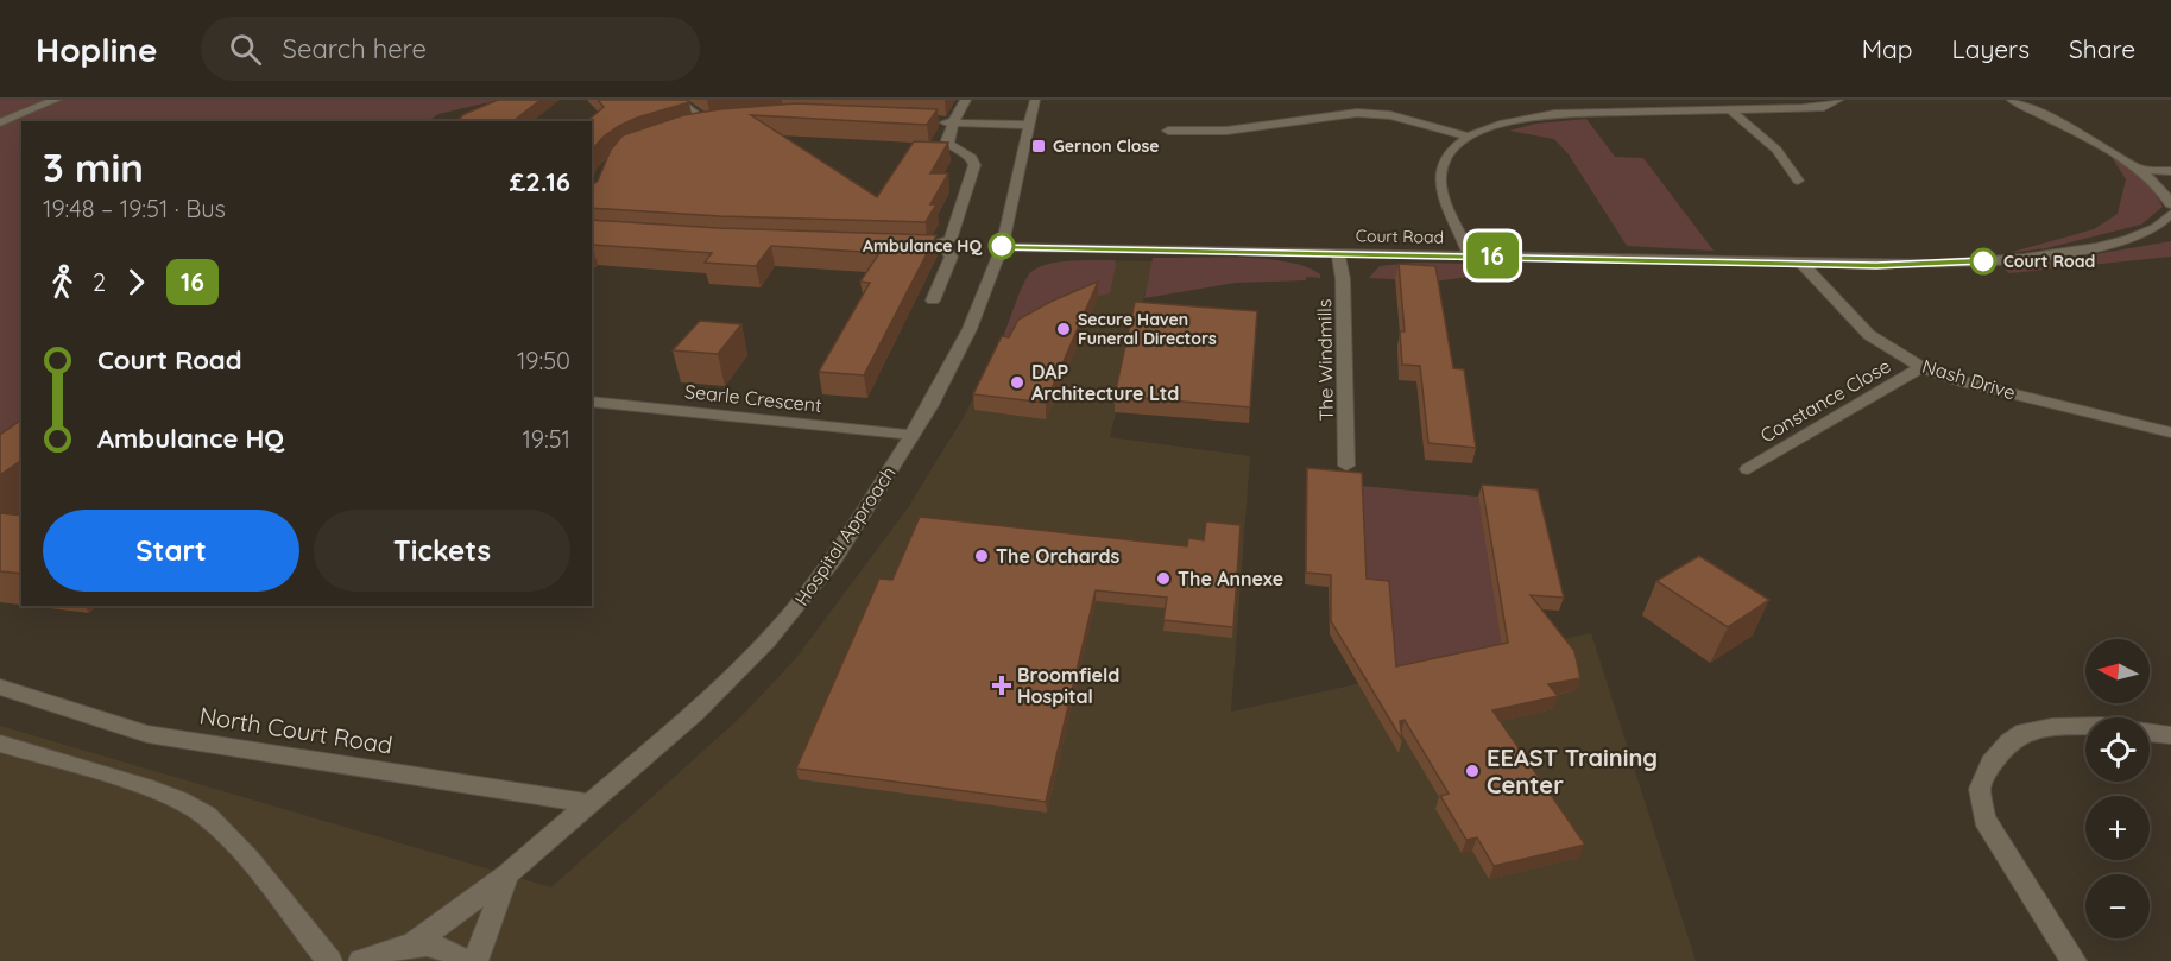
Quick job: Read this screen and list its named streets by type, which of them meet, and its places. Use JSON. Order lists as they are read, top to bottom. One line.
{"streets":{"street":["Court Road","The Windmills","Nash Drive","Searle Crescent","Constance Close","Hospital Approach","North Court Road"]},"crossings":[["Court Road","The Windmills"],["Court Road","Nash Drive"],["Court Road","Hospital Approach"],["Nash Drive","Constance Close"],["Searle Crescent","Hospital Approach"],["Hospital Approach","North Court Road"]],"places":{"transit":["Gernon Close"],"other":["Ambulance HQ","Court Road","Secure Haven Funeral Directors","DAP Architecture Ltd","The Orchards","The Annexe","EEAST Training Center"],"health":["Broomfield Hospital"]},"lines":["bus line 16"],"north":"left","page":{"header":"Hopline","search":"Search here","nav":["Map","Layers","Share"],"on_map":"16","heading":["3 min","19:48 – 19:51 · Bus","£2.16"],"legs":["2","16"],"list":[{"name":"Court Road","value":"19:50"},{"name":"Ambulance HQ","value":"19:51"}],"buttons":["Start","Tickets"],"map_buttons":["+","−"]}}
